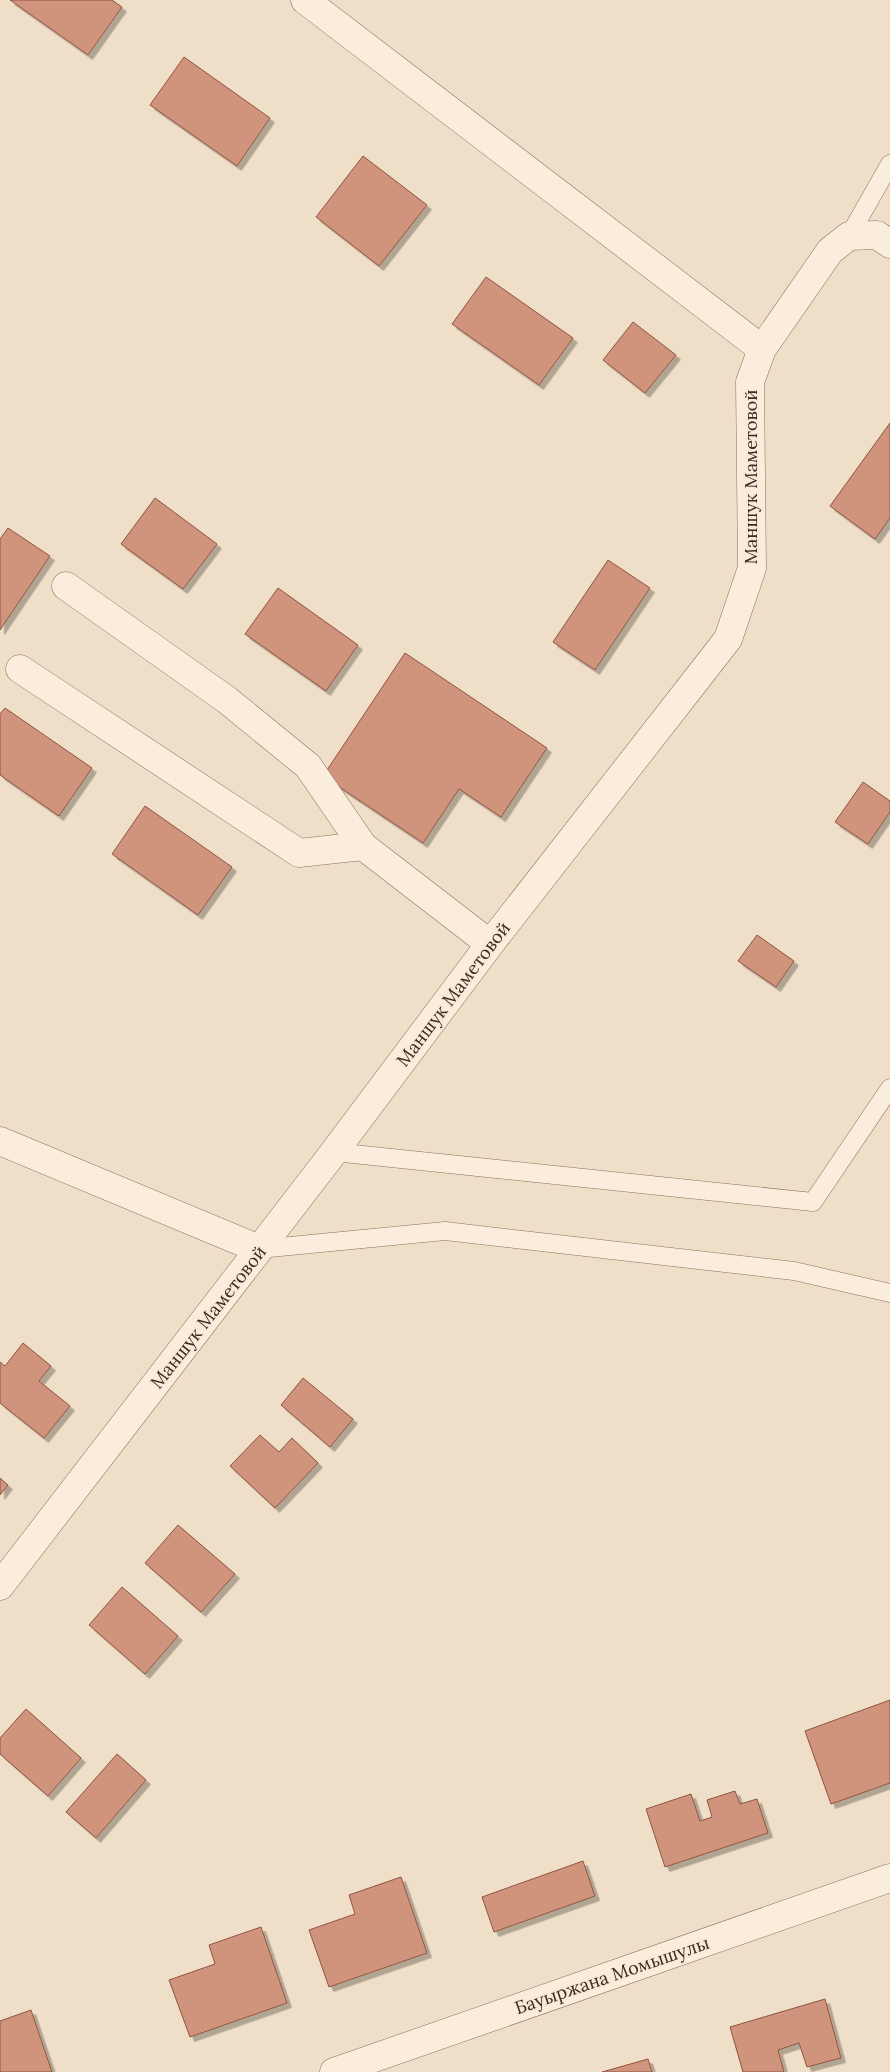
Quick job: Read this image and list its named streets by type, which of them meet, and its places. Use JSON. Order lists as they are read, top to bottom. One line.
{"streets":{"street":["Маншук Маметовой","Бауыржана Момышулы"]}}
